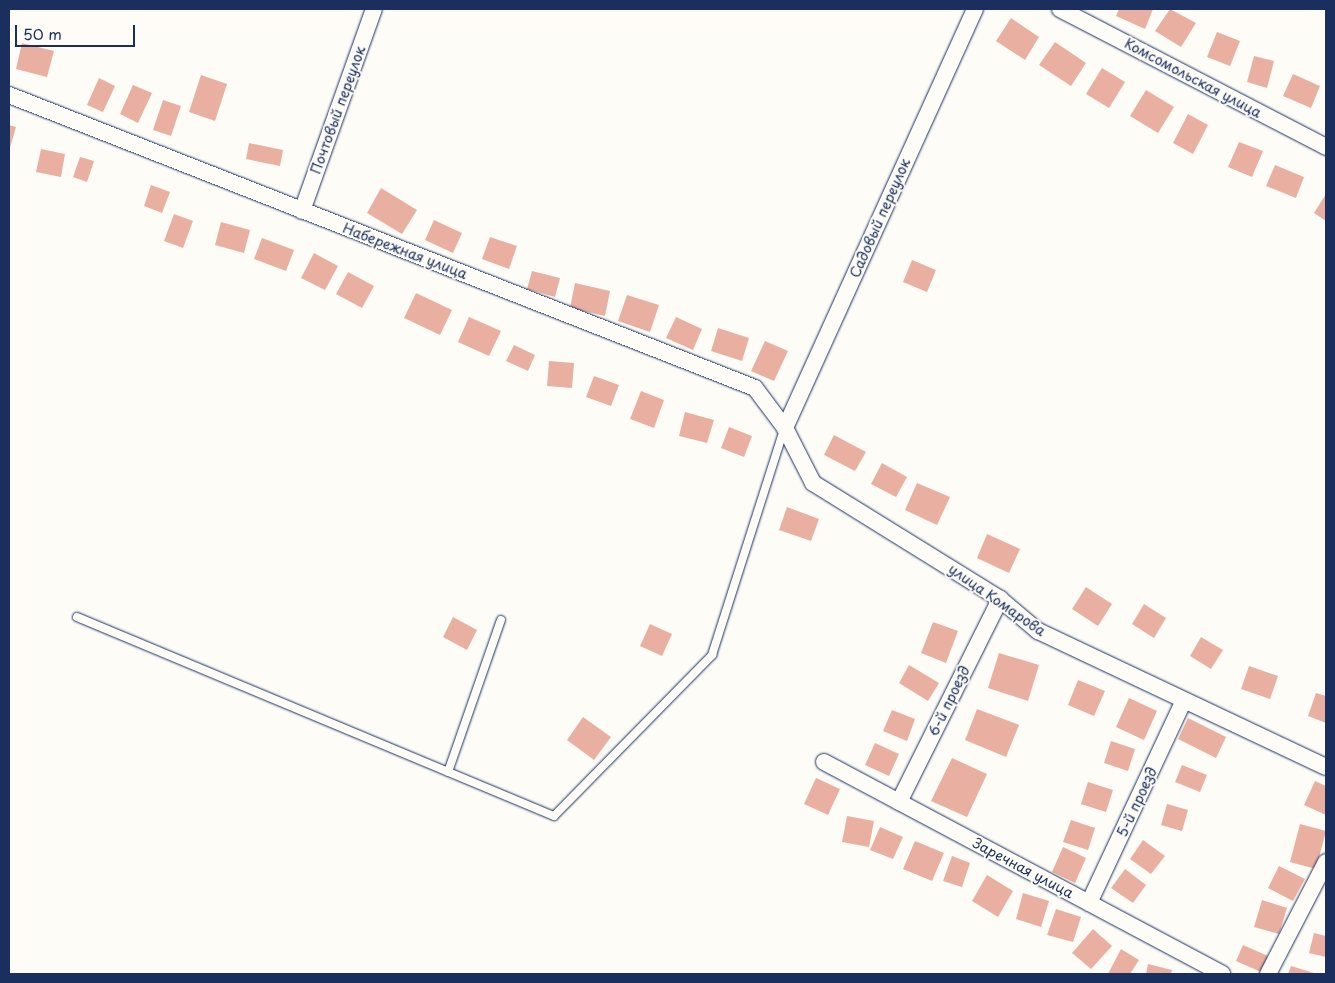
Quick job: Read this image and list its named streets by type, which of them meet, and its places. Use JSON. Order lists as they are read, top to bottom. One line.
{"streets":{"street":["Комсомольская улица","Почтовый переулок","Садовый переулок","Набережная улица","улица Комарова","6-й проезд","5-й проезд","Заречная улица"]},"crossings":[["Почтовый переулок","Набережная улица"],["Садовый переулок","Набережная улица"],["Садовый переулок","улица Комарова"],["Набережная улица","улица Комарова"],["улица Комарова","6-й проезд"],["улица Комарова","5-й проезд"],["6-й проезд","Заречная улица"],["5-й проезд","Заречная улица"]],"scale_bar":"50 m"}
